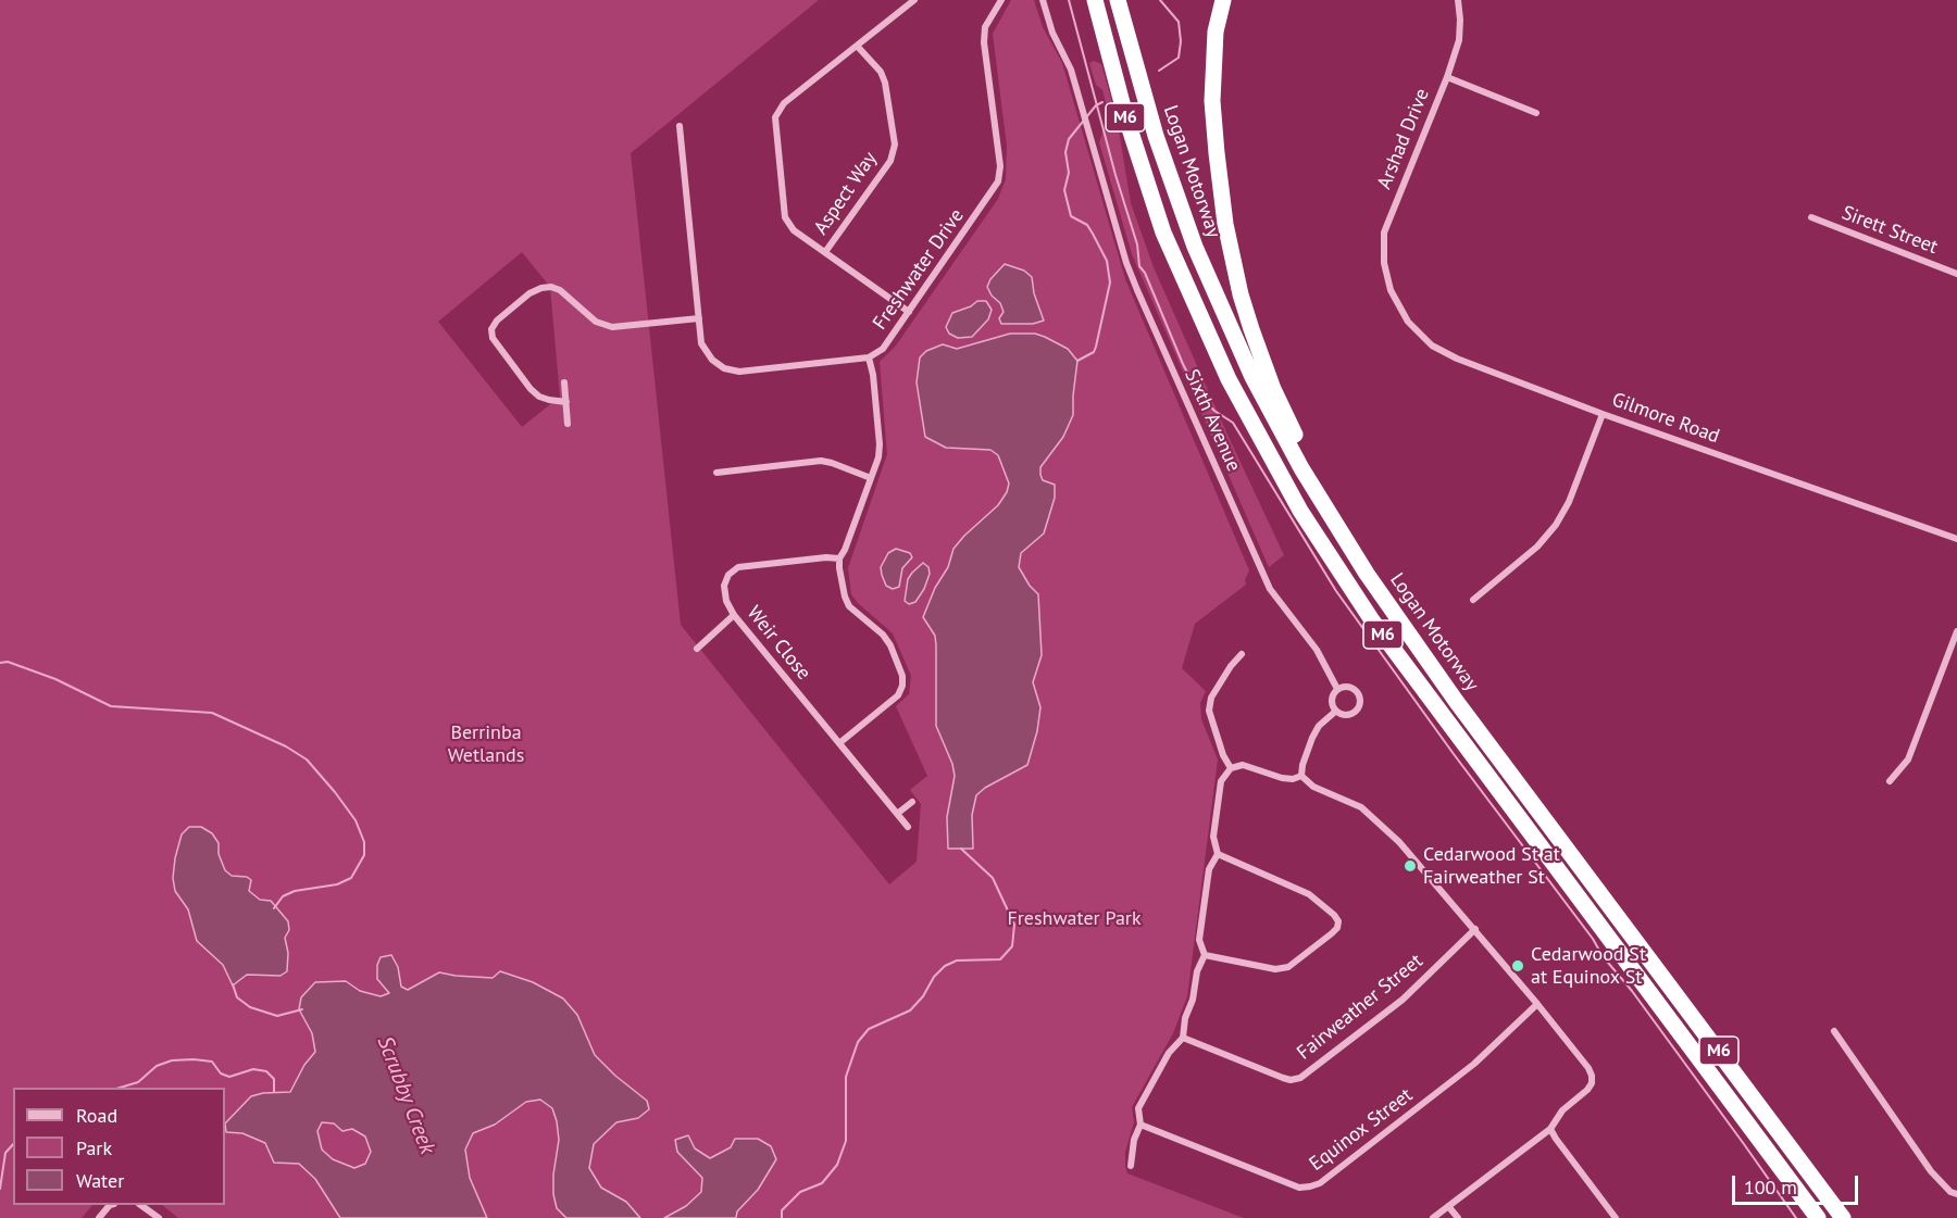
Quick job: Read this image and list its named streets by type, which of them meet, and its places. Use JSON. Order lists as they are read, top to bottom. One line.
{"streets":{"highway":["M6","Logan Motorway"],"street":["Arshad Drive","Aspect Way","Sirett Street","Freshwater Drive","Gilmore Road","Sixth Avenue","Weir Close","Fairweather Street","Equinox Street"]},"crossings":[["Arshad Drive","Gilmore Road"]],"water":["Scrubby Creek"],"parks":["Berrinba Wetlands","Freshwater Park"],"places":["Cedarwood St at Fairweather St","Cedarwood St at Equinox St"],"legend":["Road","Park","Water"],"scale_bar":"100 m"}
